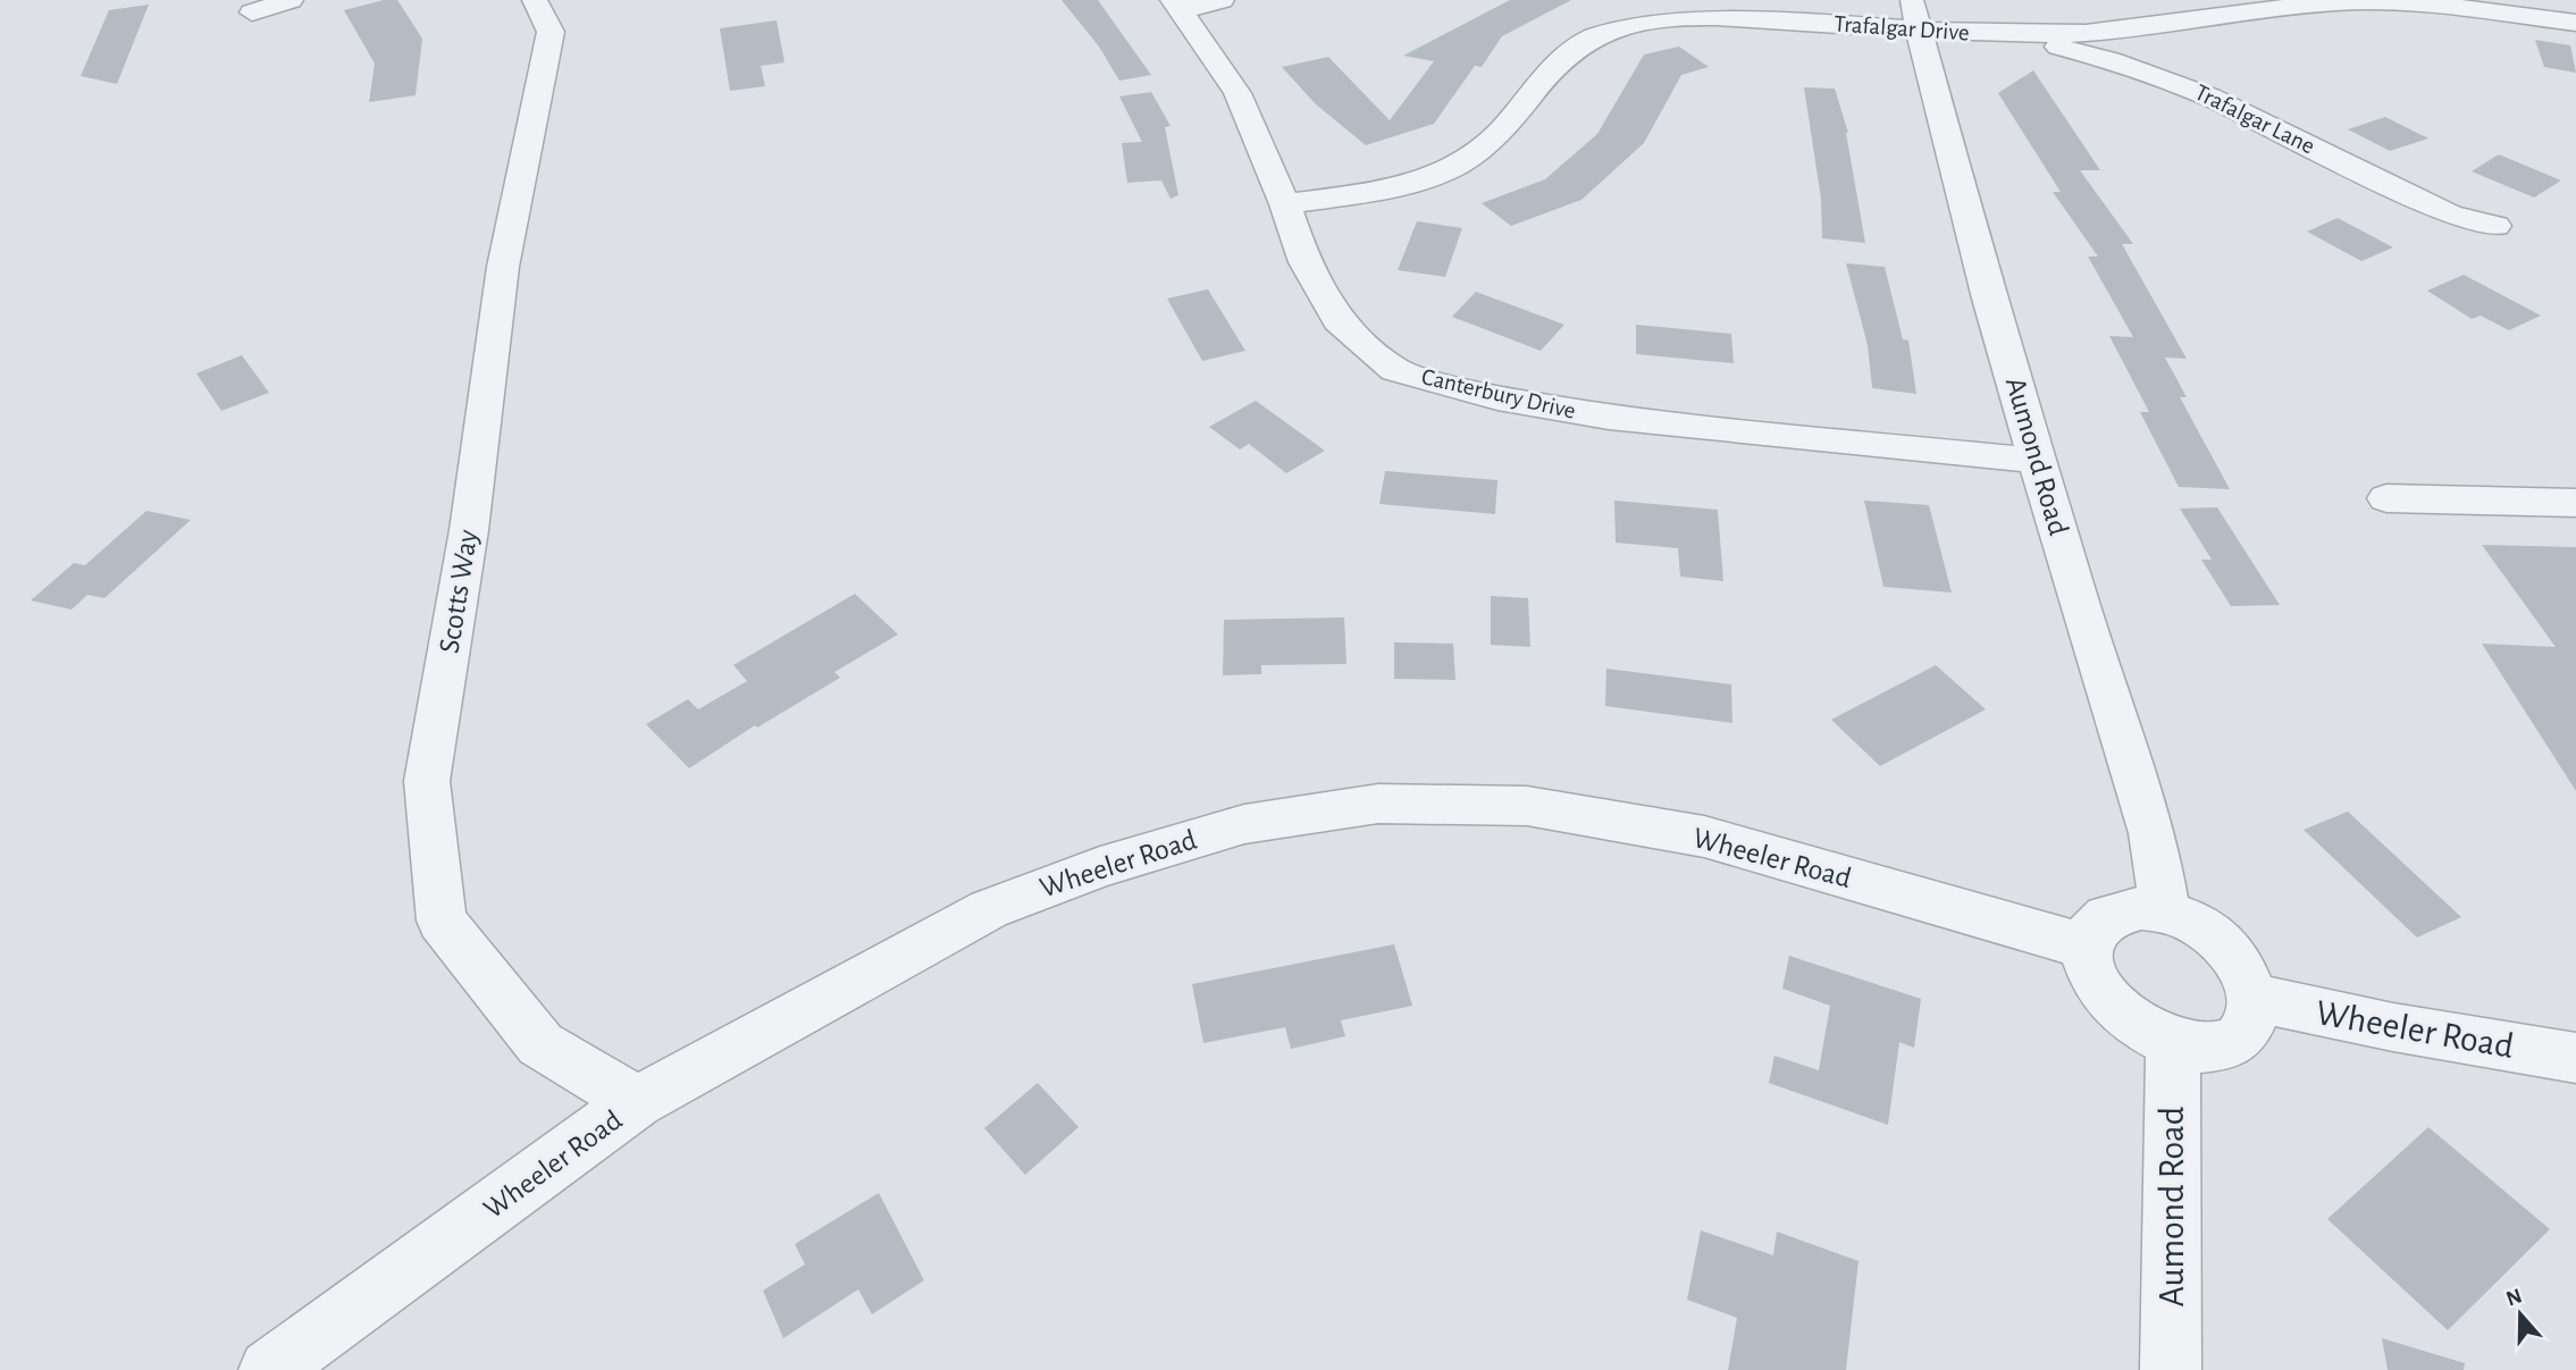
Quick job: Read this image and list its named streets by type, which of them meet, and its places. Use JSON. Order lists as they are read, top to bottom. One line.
{"streets":{"street":["Trafalgar Drive","Trafalgar Lane","Canterbury Drive","Aumond Road","Scotts Way","Wheeler Road"]},"crossings":[["Trafalgar Drive","Trafalgar Lane"],["Trafalgar Drive","Canterbury Drive"],["Trafalgar Drive","Aumond Road"],["Canterbury Drive","Aumond Road"],["Aumond Road","Wheeler Road"],["Scotts Way","Wheeler Road"]],"north":"top"}
